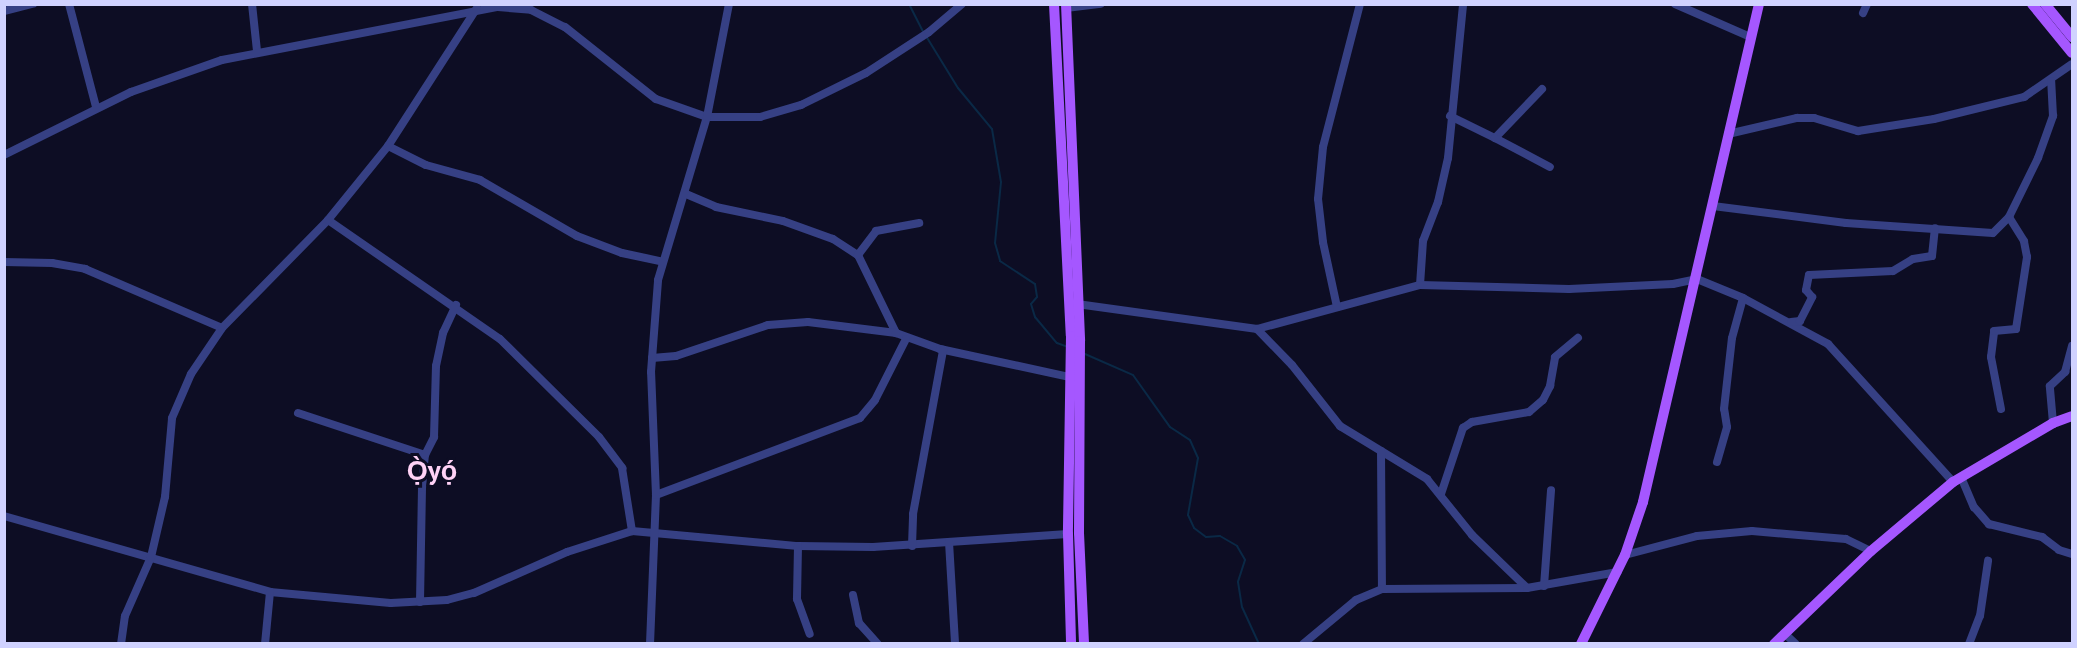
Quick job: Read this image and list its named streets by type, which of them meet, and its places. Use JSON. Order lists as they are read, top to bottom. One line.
{"districts":["Ọ̀yọ́"]}
